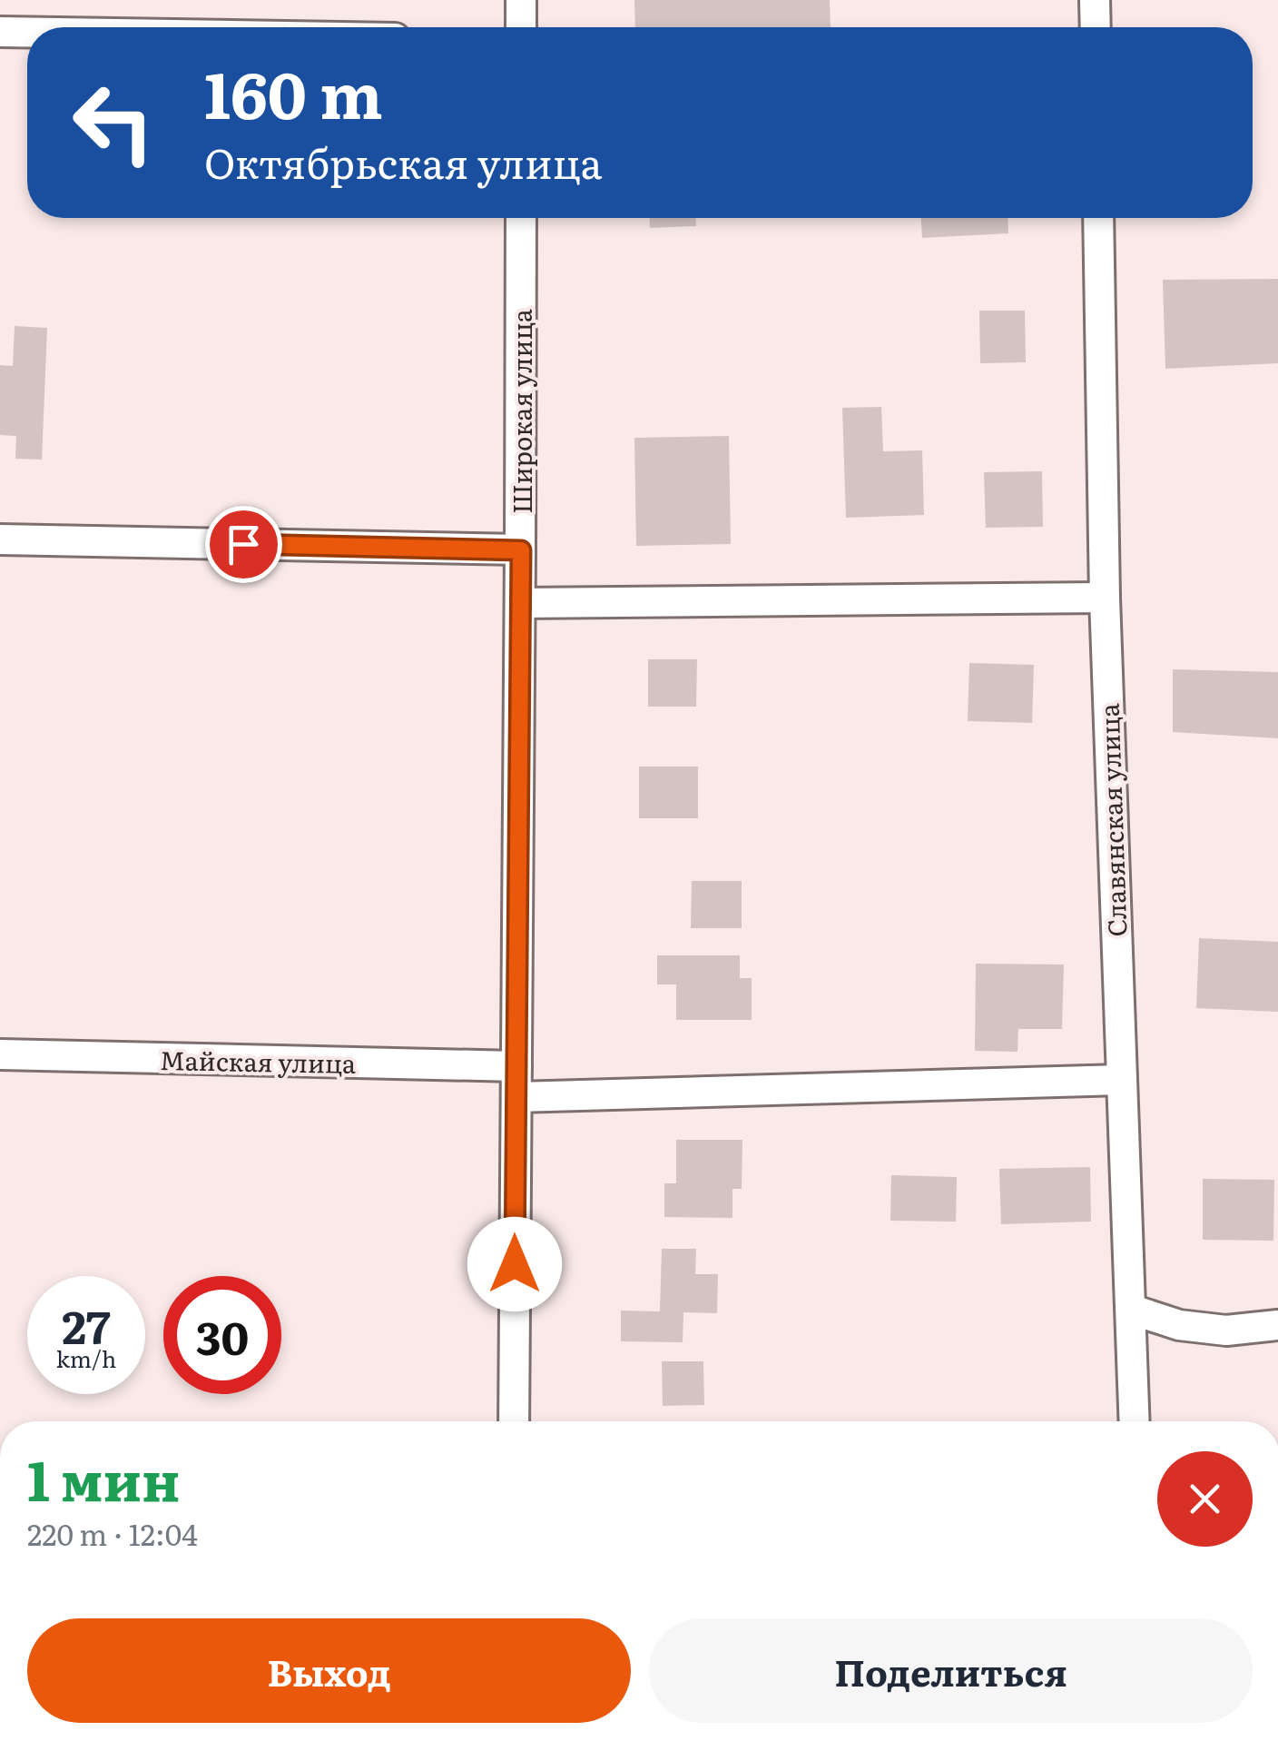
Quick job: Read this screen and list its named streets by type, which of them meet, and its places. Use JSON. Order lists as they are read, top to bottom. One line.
{"streets":{"street":["Широкая улица","Славянская улица","Майская улица"]},"crossings":[["Широкая улица","Майская улица"]],"page":{"turn":["160 m","Октябрьская улица"],"speed":"27 km/h","limit":"30","heading":["1 мин","220 m · 12:04"],"buttons":["Выход","Поделиться"]}}
